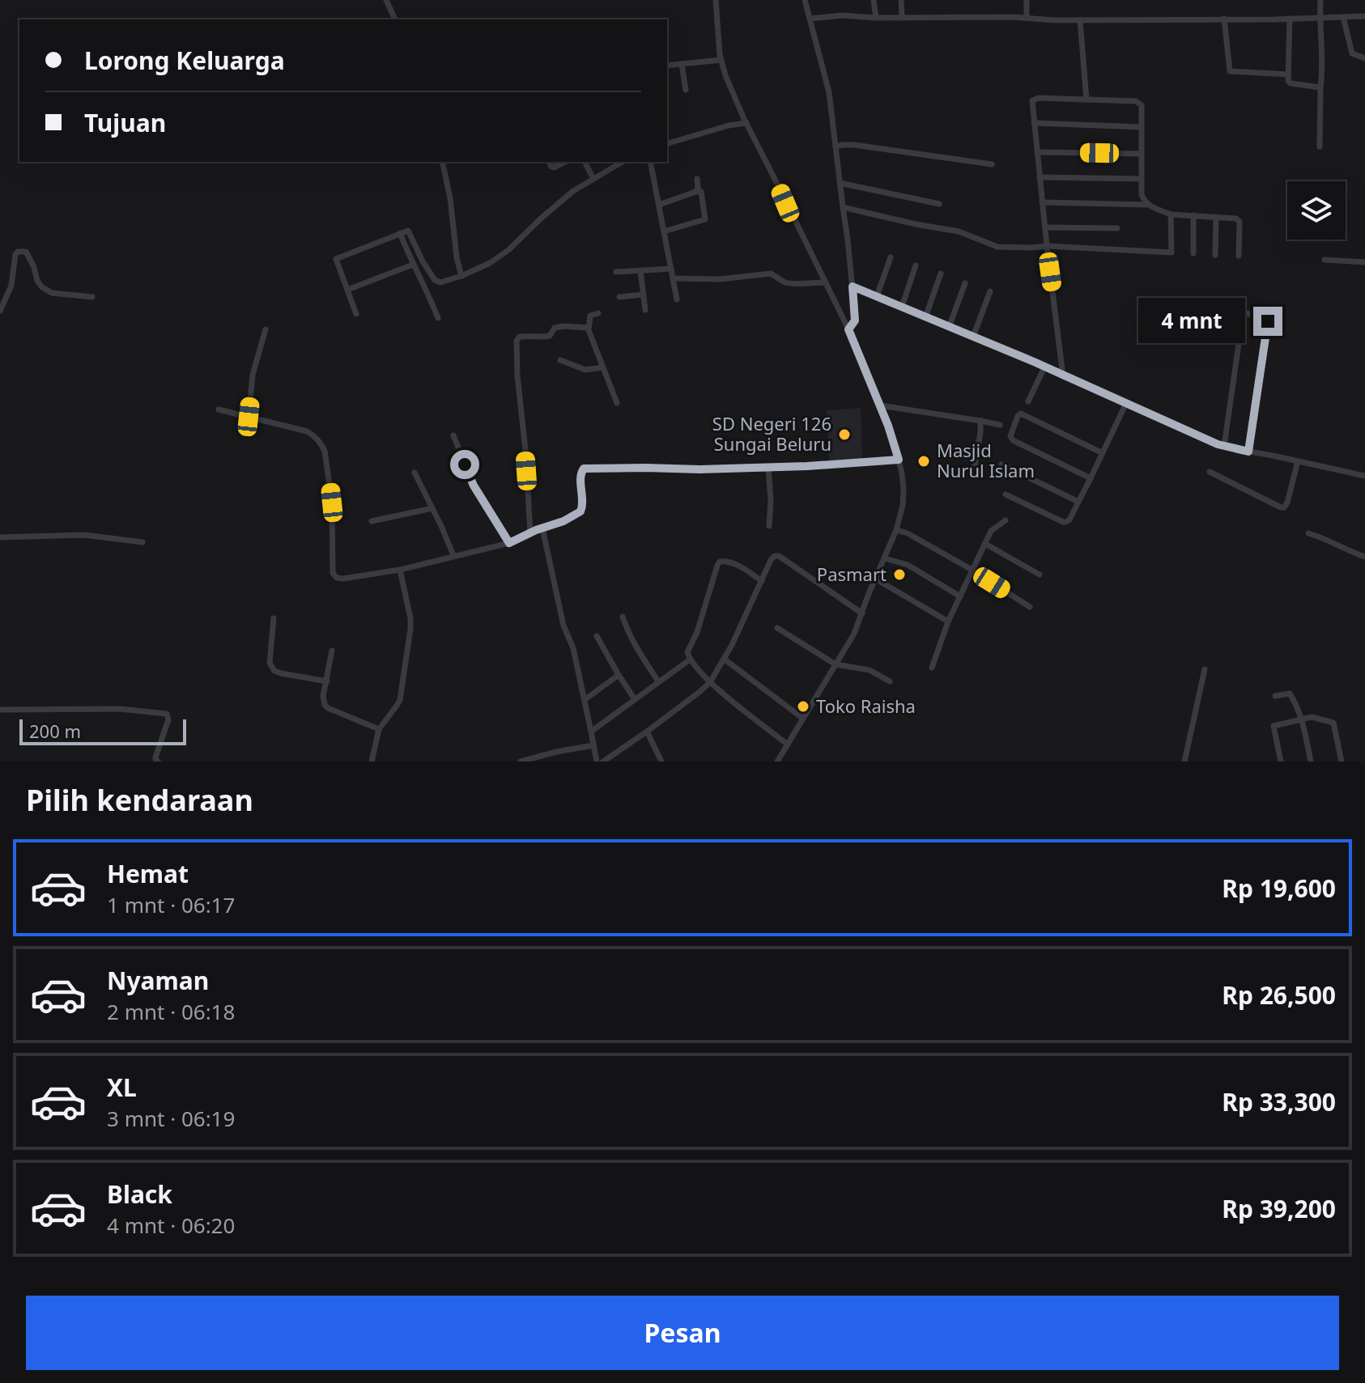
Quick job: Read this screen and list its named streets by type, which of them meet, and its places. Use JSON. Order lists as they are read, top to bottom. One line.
{"places":["SD Negeri 126 Sungai Beluru","Masjid Nurul Islam","Pasmart","Toko Raisha"],"scale_bar":"200 m","page":{"banner":["Lorong Keluarga","Tujuan"],"bubble":"4 mnt","scale":"200 m","heading":"Pilih kendaraan","list":[{"name":"Hemat","note":"1 mnt · 06:17","value":"Rp 19,600"},{"name":"Nyaman","note":"2 mnt · 06:18","value":"Rp 26,500"},{"name":"XL","note":"3 mnt · 06:19","value":"Rp 33,300"},{"name":"Black","note":"4 mnt · 06:20","value":"Rp 39,200"}],"buttons":"Pesan"}}
